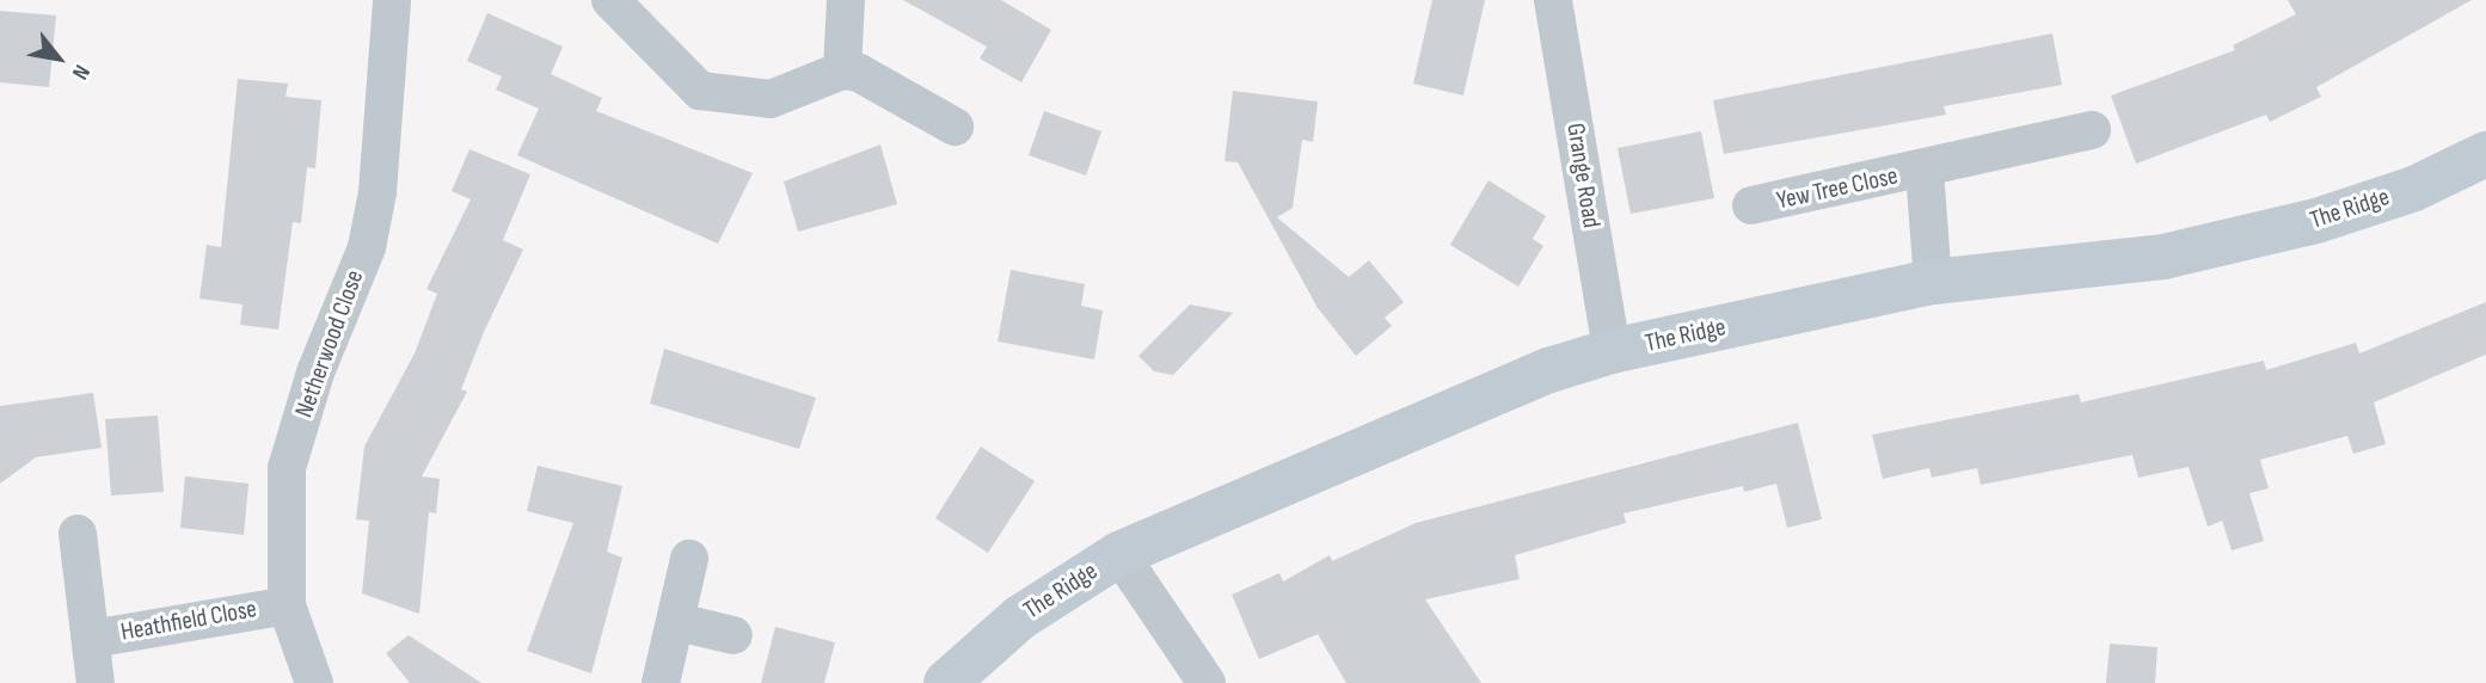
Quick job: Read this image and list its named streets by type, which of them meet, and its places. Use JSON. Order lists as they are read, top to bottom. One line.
{"streets":{"main road":["The Ridge"],"street":["Grange Road","Yew Tree Close","Netherwood Close","Heathfield Close"]},"crossings":[["Grange Road","The Ridge"],["Yew Tree Close","The Ridge"],["Netherwood Close","Heathfield Close"]],"north":"bottom right"}
